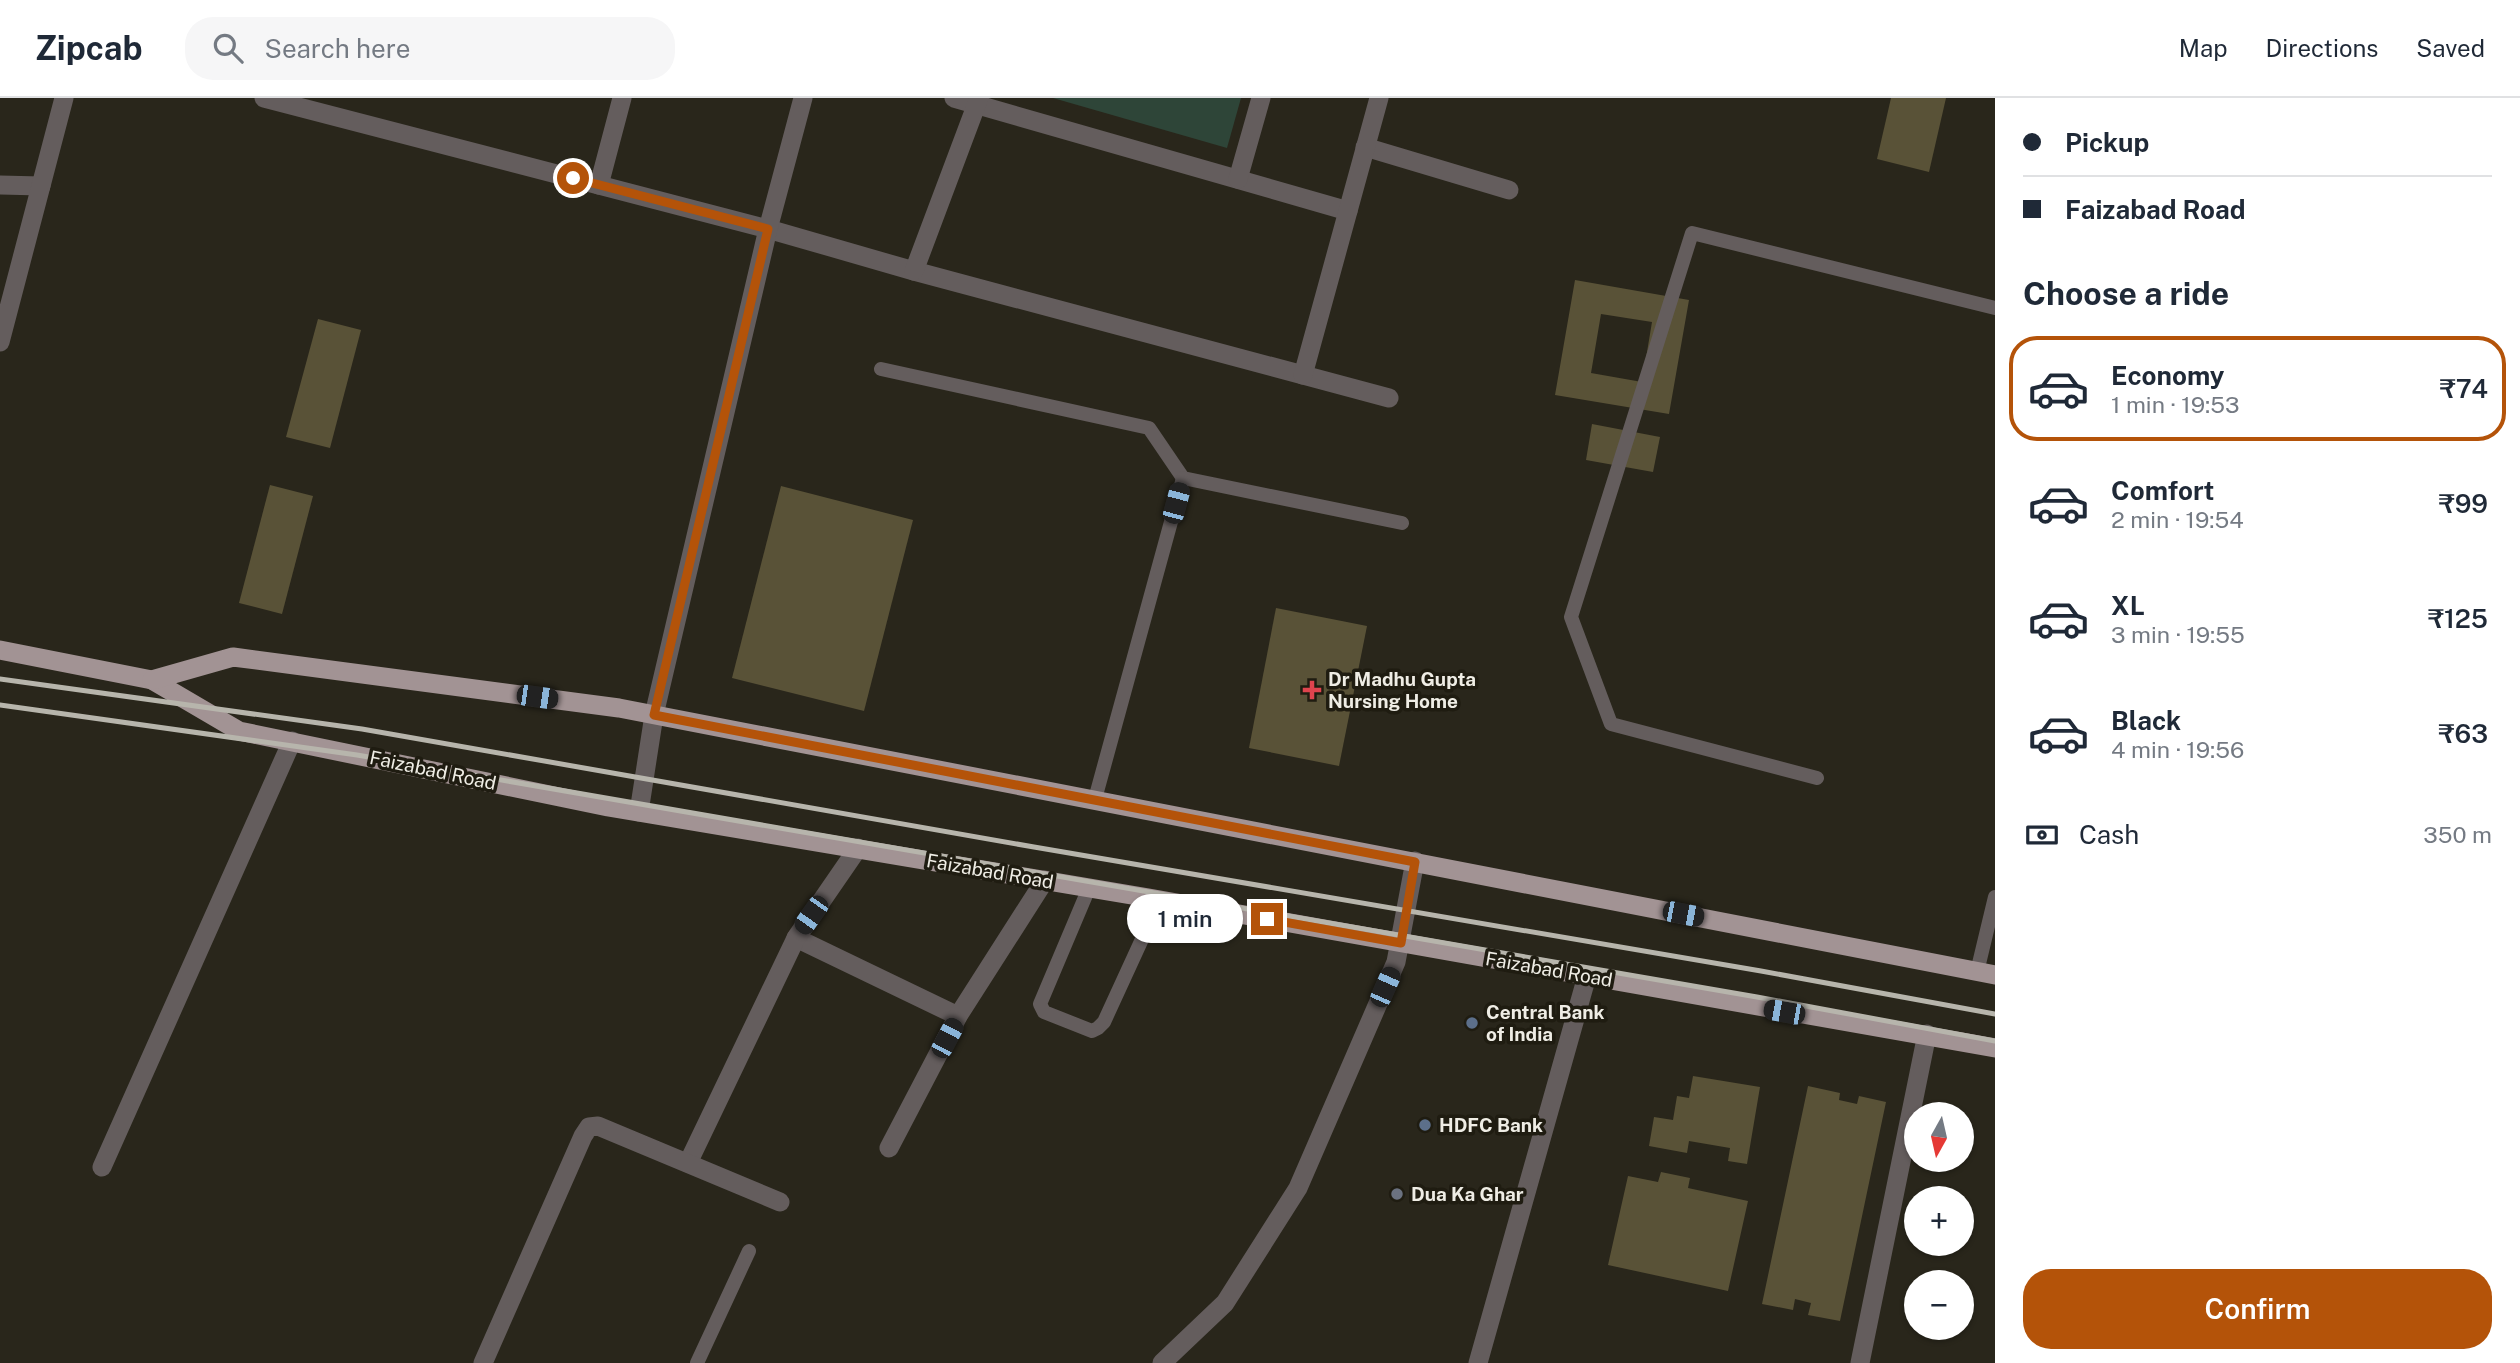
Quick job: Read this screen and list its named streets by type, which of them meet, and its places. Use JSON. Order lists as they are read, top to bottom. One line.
{"streets":{"main road":["Faizabad Road"]},"places":{"health":["Dr Madhu Gupta Nursing Home"],"other":["Central Bank of India","HDFC Bank","Dua Ka Ghar"]},"north":"bottom","page":{"header":"Zipcab","search":"Search here","nav":["Map","Directions","Saved"],"banner":["Pickup","Faizabad Road"],"heading":"Choose a ride","list":[{"name":"Economy","note":"1 min · 19:53","value":"₹74"},{"name":"Comfort","note":"2 min · 19:54","value":"₹99"},{"name":"XL","note":"3 min · 19:55","value":"₹125"},{"name":"Black","note":"4 min · 19:56","value":"₹63"}],"pay":["Cash","350 m"],"bubble":"1 min","map_buttons":["+","−"],"buttons":"Confirm"}}
